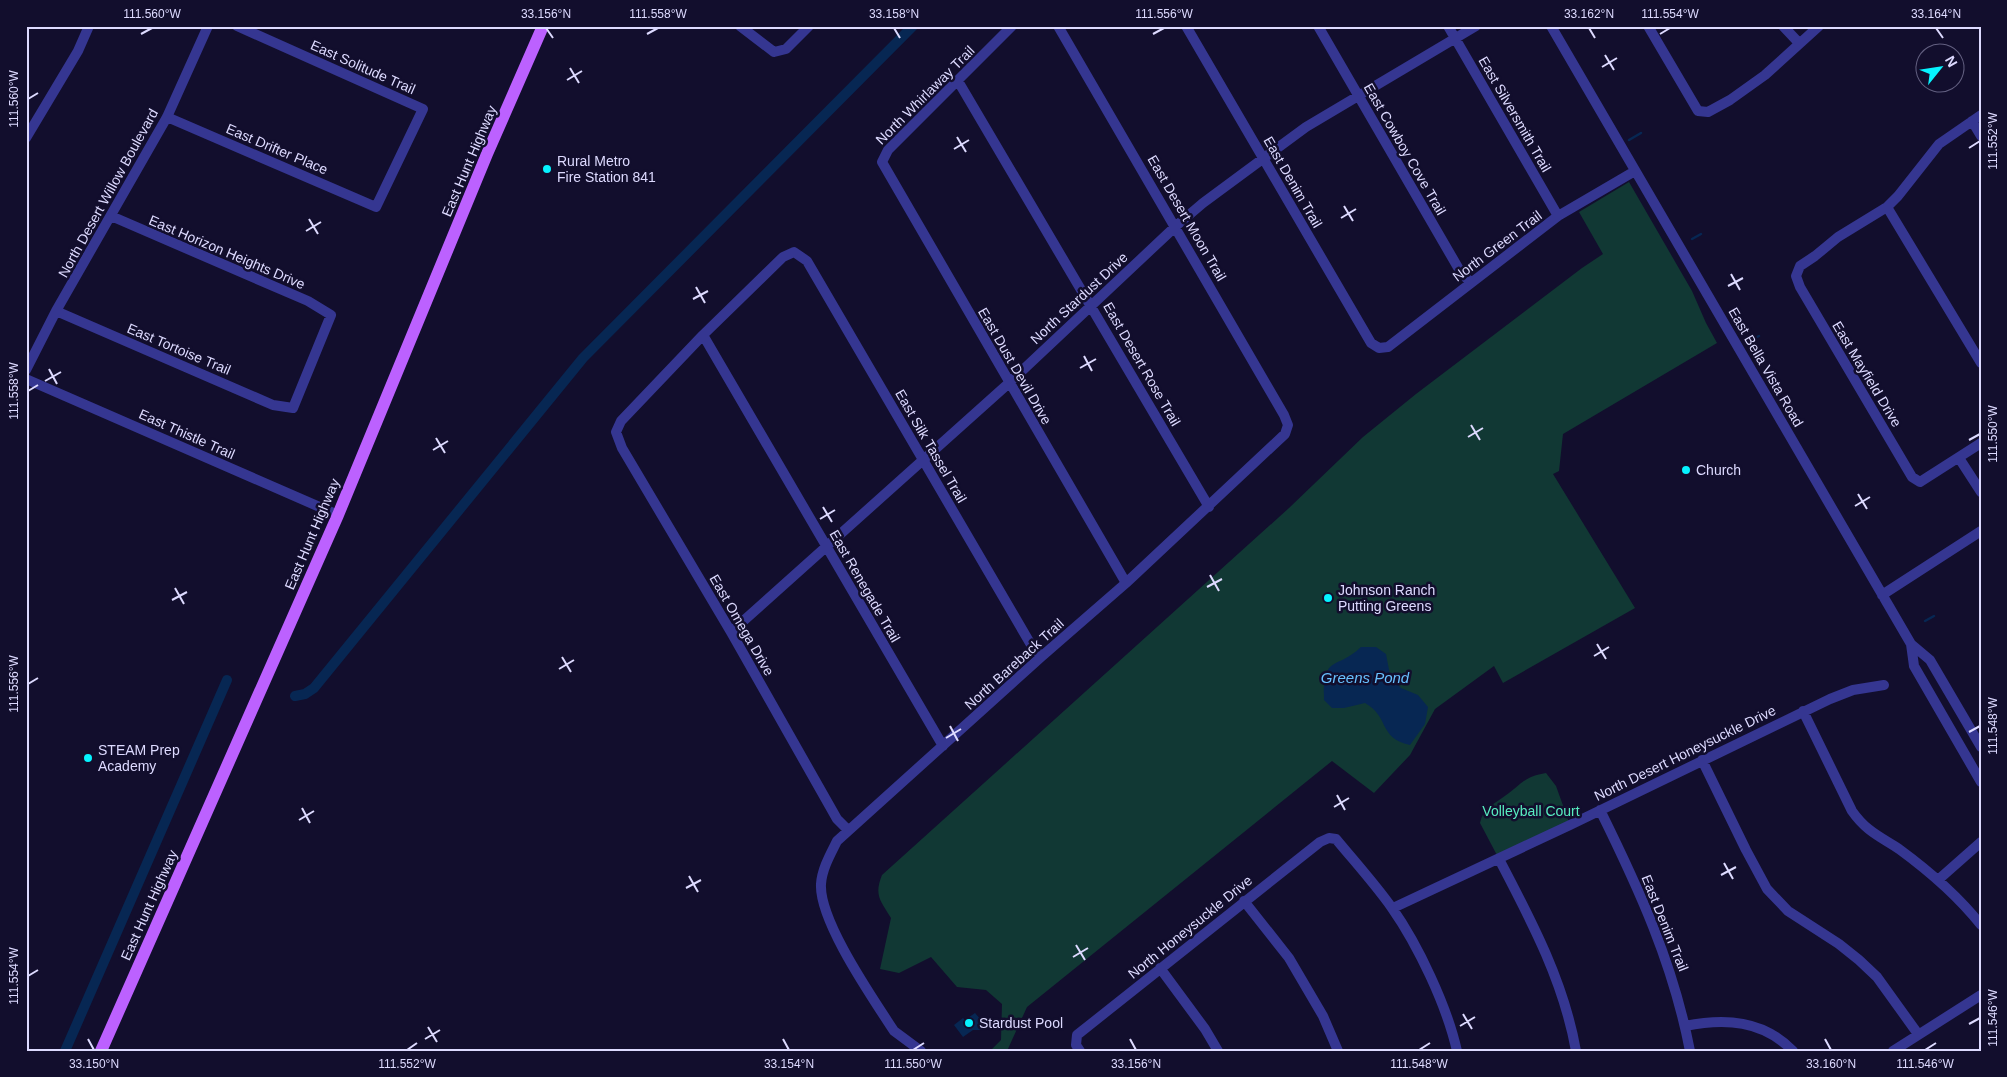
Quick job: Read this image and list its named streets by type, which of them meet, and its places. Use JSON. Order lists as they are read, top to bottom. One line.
{"streets":{"main road":["East Hunt Highway"],"street":["East Solitude Trail","North Whirlaway Trail","East Silversmith Trail","East Drifter Place","East Cowboy Cove Trail","East Denim Trail","North Desert Willow Boulevard","East Desert Moon Trail","North Green Trail","East Horizon Heights Drive","North Stardust Drive","East Tortoise Trail","East Desert Rose Trail","East Dust Devil Drive","East Bella Vista Road","East Mayfield Drive","East Thistle Trail","East Silk Tassel Trail","East Renegade Trail","East Omega Drive","North Bareback Trail","North Desert Honeysuckle Drive","North Honeysuckle Drive"]},"crossings":[["East Solitude Trail","East Drifter Place"],["North Whirlaway Trail","East Desert Rose Trail"],["North Whirlaway Trail","East Dust Devil Drive"],["East Silversmith Trail","North Green Trail"],["East Silversmith Trail","North Stardust Drive"],["East Drifter Place","North Desert Willow Boulevard"],["East Cowboy Cove Trail","North Green Trail"],["East Cowboy Cove Trail","North Stardust Drive"],["East Hunt Highway","East Thistle Trail"],["East Denim Trail","North Green Trail"],["East Denim Trail","North Stardust Drive"],["East Denim Trail","North Desert Honeysuckle Drive"],["North Desert Willow Boulevard","East Horizon Heights Drive"],["North Desert Willow Boulevard","East Tortoise Trail"],["East Desert Moon Trail","North Stardust Drive"],["East Desert Moon Trail","North Bareback Trail"],["North Green Trail","East Bella Vista Road"],["East Horizon Heights Drive","East Tortoise Trail"],["North Stardust Drive","East Desert Rose Trail"],["North Stardust Drive","East Dust Devil Drive"],["North Stardust Drive","East Silk Tassel Trail"],["North Stardust Drive","East Renegade Trail"],["North Stardust Drive","East Omega Drive"],["East Desert Rose Trail","North Bareback Trail"],["East Dust Devil Drive","North Bareback Trail"],["East Silk Tassel Trail","East Renegade Trail"],["East Silk Tassel Trail","East Omega Drive"],["East Silk Tassel Trail","North Bareback Trail"],["East Renegade Trail","East Omega Drive"],["East Renegade Trail","North Bareback Trail"],["East Omega Drive","North Bareback Trail"],["North Desert Honeysuckle Drive","North Honeysuckle Drive"]],"water":["Greens Pond"],"parks":["Volleyball Court"],"places":["Rural Metro Fire Station 841","Church","Johnson Ranch Putting Greens","STEAM Prep Academy","Stardust Pool"],"north":"top right","coordinates":["111.560°W","33.156°N","111.558°W","33.158°N","111.556°W","33.162°N","111.554°W","33.164°N","111.552°W","111.550°W","111.548°W","111.546°W","33.150°N","33.154°N","33.160°N"]}
